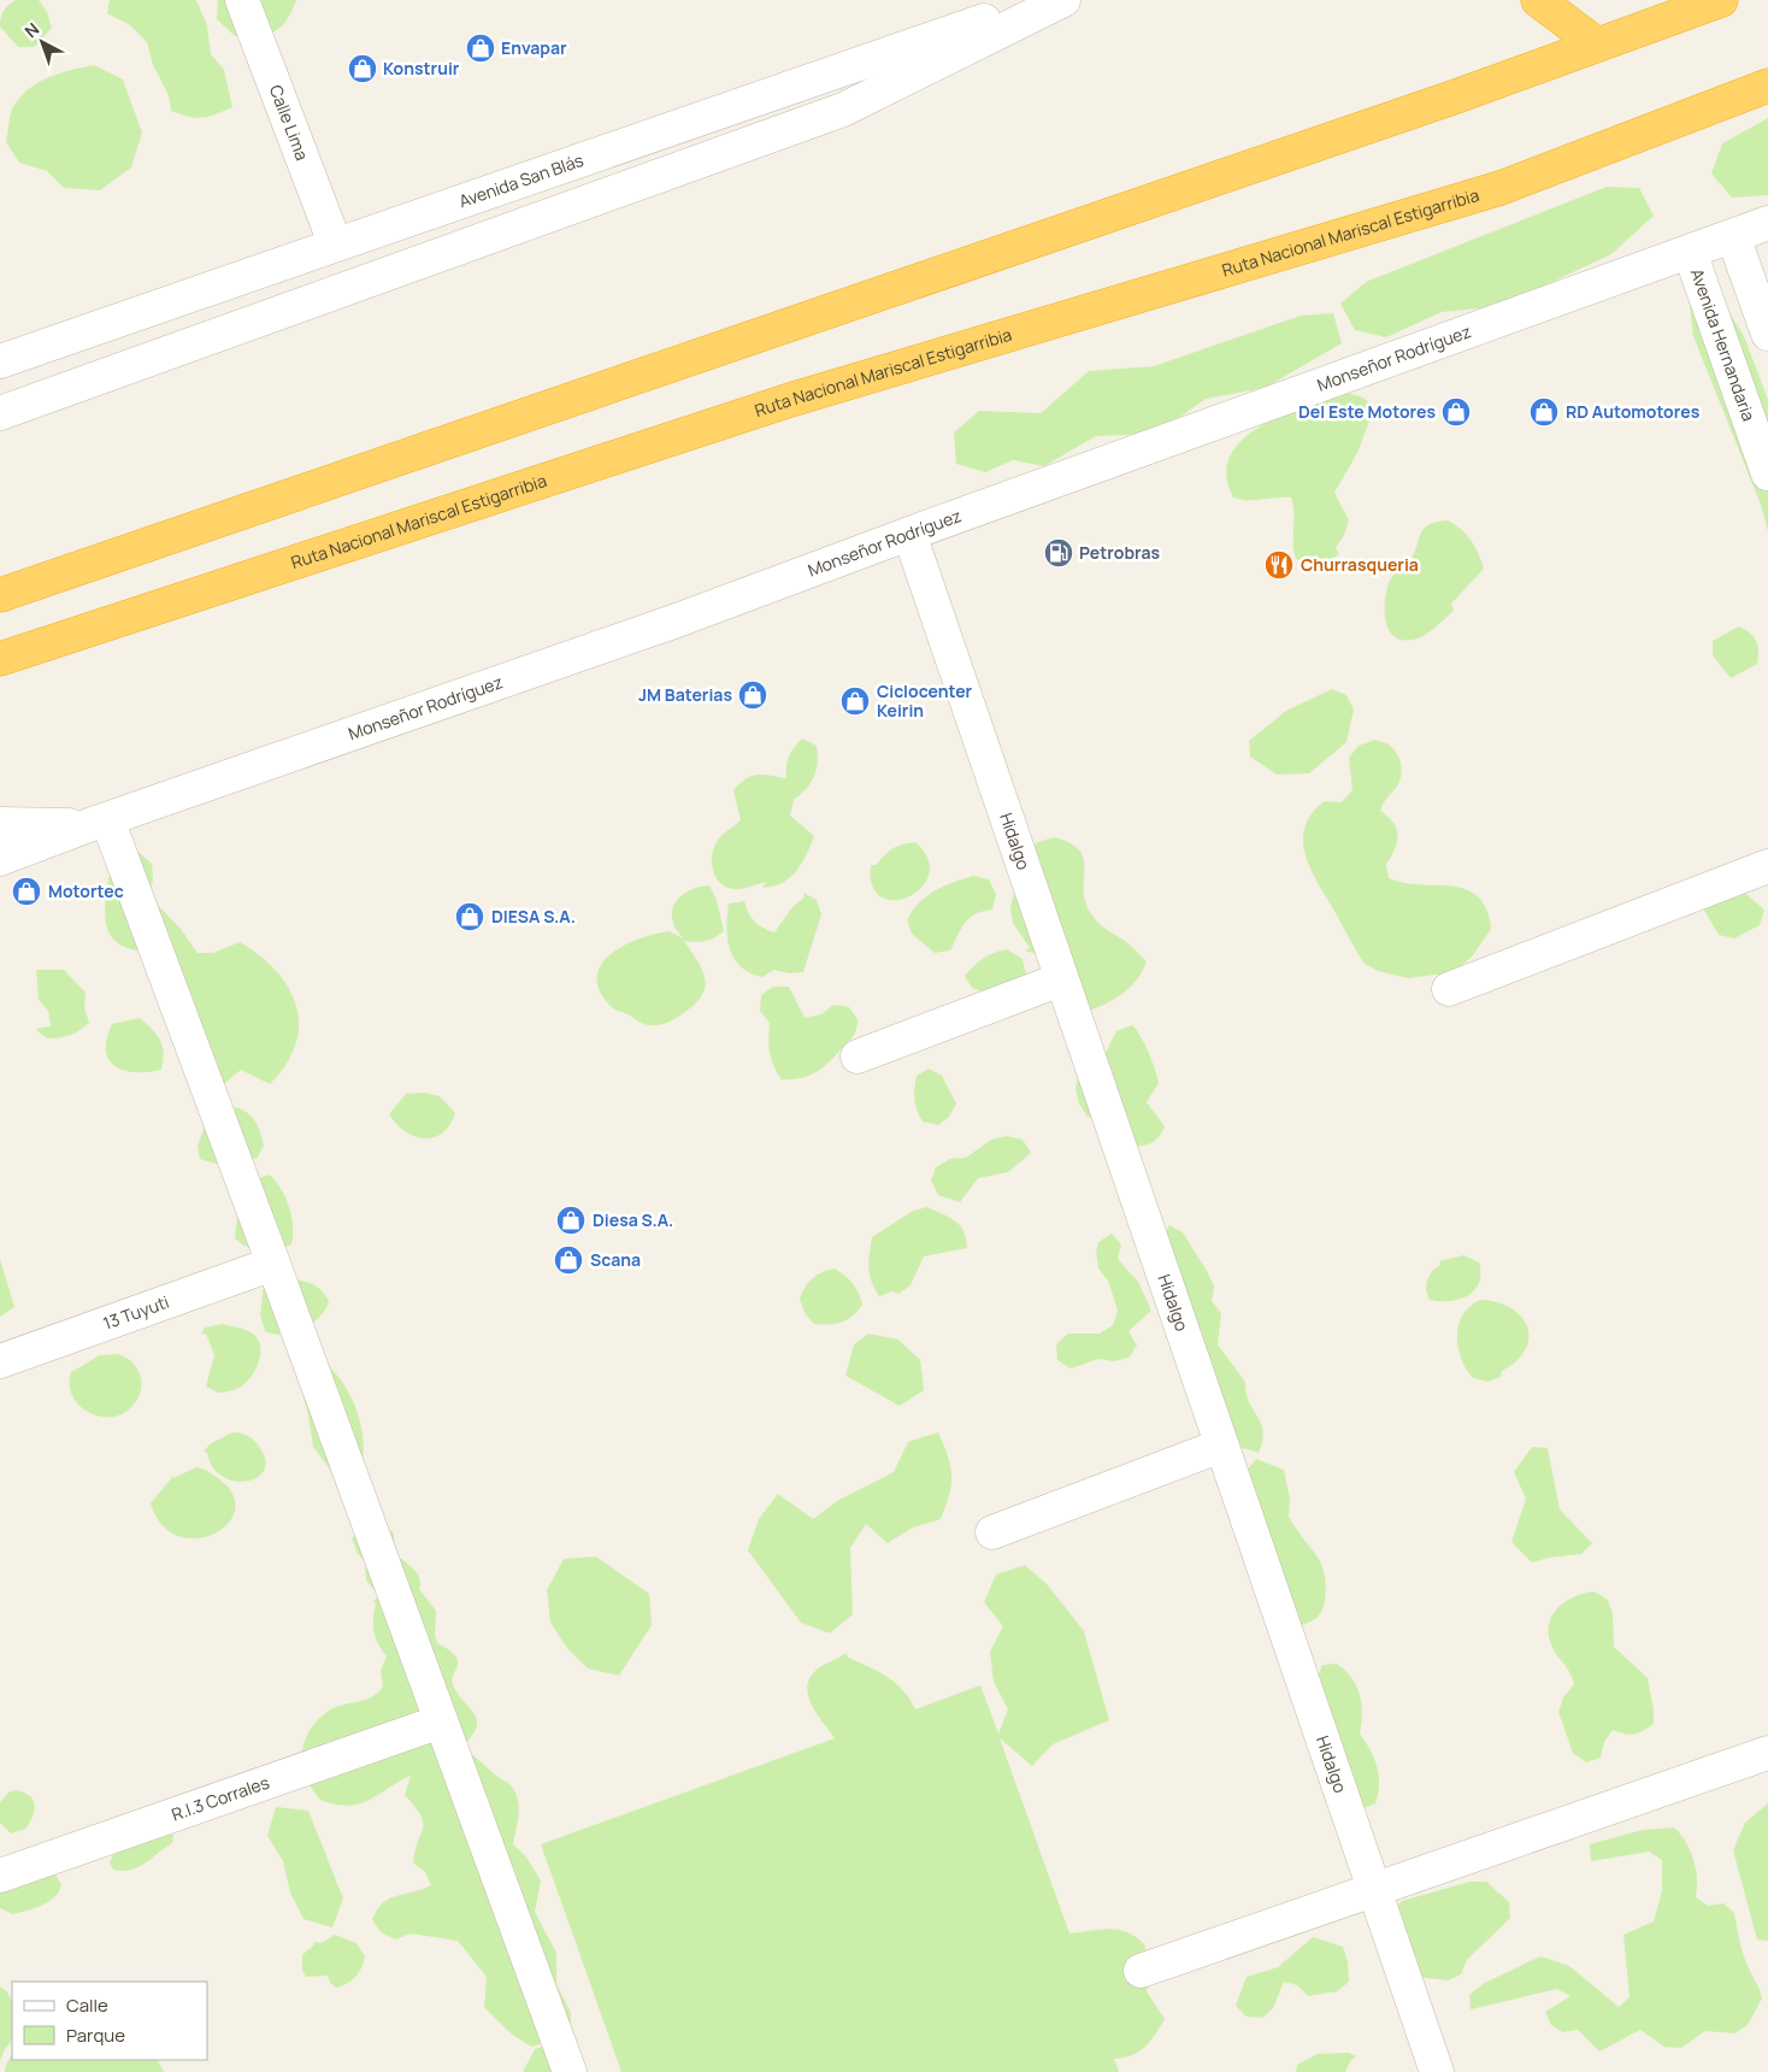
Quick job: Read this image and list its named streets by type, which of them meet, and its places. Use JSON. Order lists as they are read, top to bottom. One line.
{"streets":{"highway":["Ruta Nacional Mariscal Estigarribia"],"street":["Calle Lima","Avenida San Blás","Avenida Hernandaria","Monseñor Rodríguez","Hidalgo","13 Tuyuti","R.I.3 Corrales"]},"crossings":[["Calle Lima","Avenida San Blás"],["Avenida Hernandaria","Monseñor Rodríguez"],["Monseñor Rodríguez","Hidalgo"]],"places":{"shop":["Envapar","Konstruir","Del Este Motores","RD Automotores","JM Baterias","Ciclocenter Keirin","Motortec","DIESA S.A.","Diesa S.A.","Scana"],"fuel station":["Petrobras"],"restaurant":["Churrasqueria"]},"legend":["Calle","Parque"],"north":"top left"}
